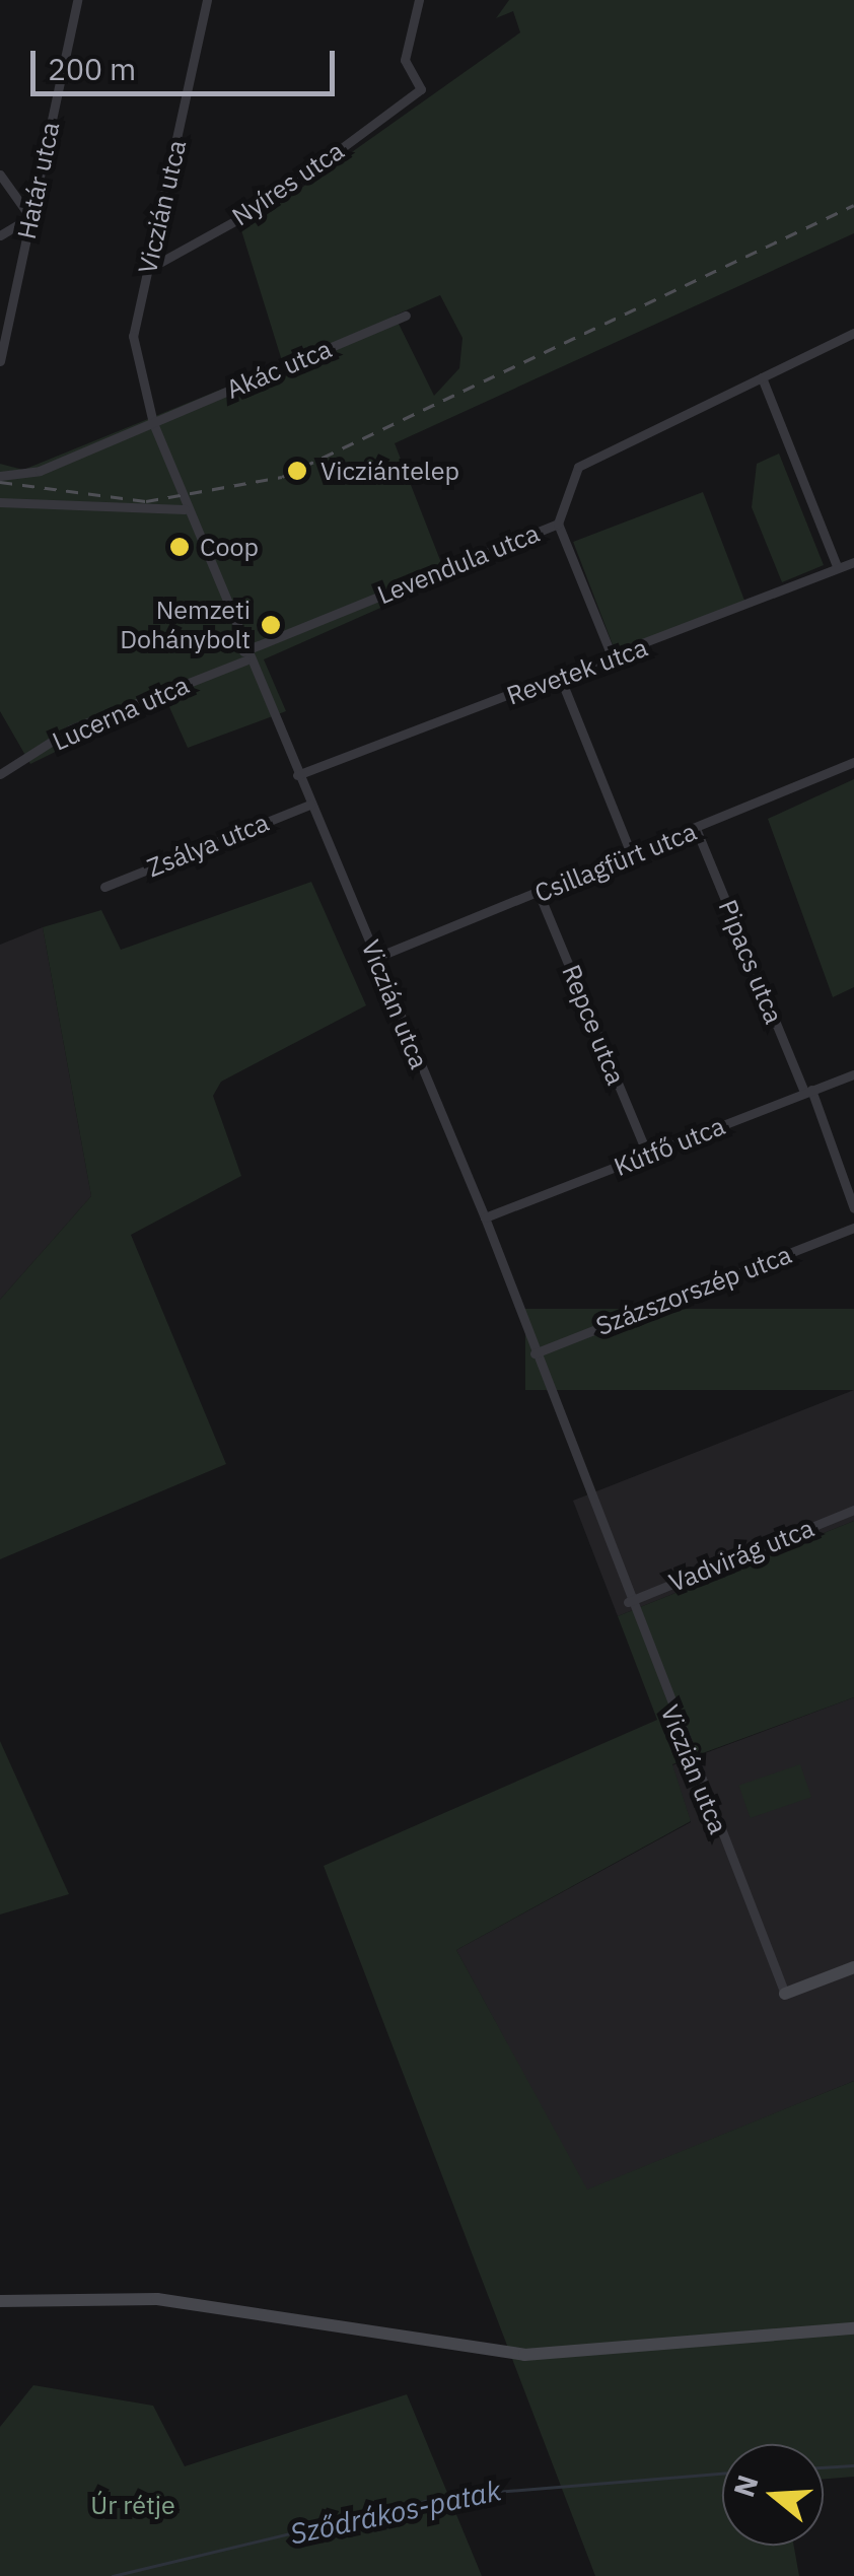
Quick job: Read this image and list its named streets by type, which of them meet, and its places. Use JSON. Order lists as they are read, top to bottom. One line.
{"streets":{"street":["Határ utca","Nyíres utca","Viczián utca","Akác utca","Levendula utca","Revetek utca","Lucerna utca","Zsálya utca","Csillagfürt utca","Pipacs utca","Repce utca","Kútfő utca","Százszorszép utca","Vadvirág utca"]},"crossings":[["Nyíres utca","Viczián utca"],["Viczián utca","Akác utca"],["Viczián utca","Levendula utca"],["Viczián utca","Revetek utca"],["Viczián utca","Lucerna utca"],["Viczián utca","Zsálya utca"],["Viczián utca","Csillagfürt utca"],["Viczián utca","Kútfő utca"],["Viczián utca","Százszorszép utca"],["Viczián utca","Vadvirág utca"],["Levendula utca","Lucerna utca"],["Csillagfürt utca","Pipacs utca"],["Csillagfürt utca","Repce utca"],["Pipacs utca","Kútfő utca"],["Repce utca","Kútfő utca"]],"water":["Sződrákos-patak"],"parks":["Úr rétje"],"places":["Vicziántelep","Coop","Nemzeti Dohánybolt"],"scale_bar":"200 m","north":"left"}
